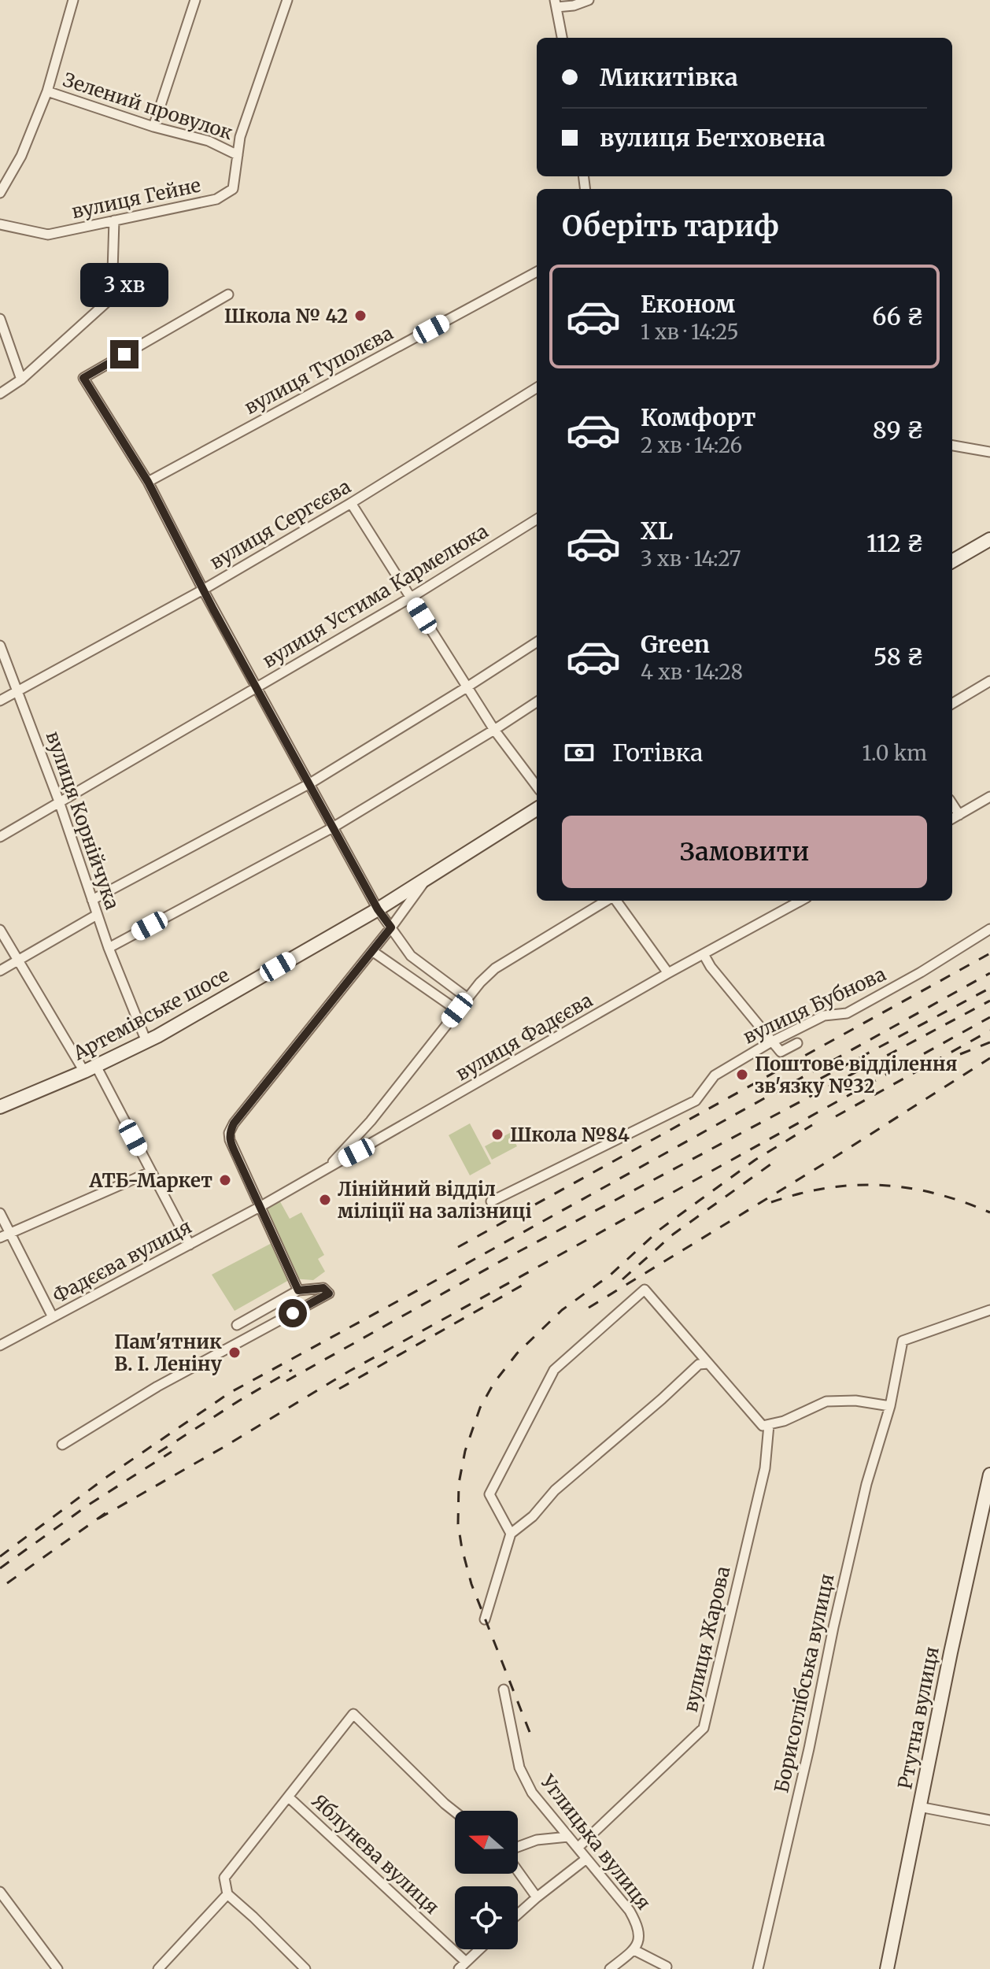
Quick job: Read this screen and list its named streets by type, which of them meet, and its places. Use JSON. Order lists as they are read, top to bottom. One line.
{"streets":{"main road":["Артемівське шосе","Ртутна вулиця"],"street":["Зелений провулок","вулиця Гейне","вулиця Туполєва","вулиця Сергєєва","вулиця Устима Кармелюка","вулиця Корнійчука","вулиця Бубнова","вулиця Фадєєва","Фадєєва вулиця","вулиця Жарова","Борисоглібська вулиця","Углицька вулиця","Яблунева вулиця"]},"crossings":[["Зелений провулок","вулиця Гейне"],["вулиця Сергєєва","вулиця Корнійчука"],["вулиця Устима Кармелюка","вулиця Корнійчука"],["вулиця Корнійчука","Артемівське шосе"],["вулиця Фадєєва","Фадєєва вулиця"],["вулиця Жарова","Углицька вулиця"]],"places":["Школа № 42","Поштове відділення зв'язку №32","Школа №84","АТБ-Маркет","Лінійний відділ міліції на залізниці","Пам'ятник В. І. Леніну"],"north":"left","page":{"banner":["Микитівка","вулиця Бетховена"],"heading":"Оберіть тариф","bubble":"3 хв","list":[{"name":"Економ","note":"1 хв · 14:25","value":"66 ₴"},{"name":"Комфорт","note":"2 хв · 14:26","value":"89 ₴"},{"name":"XL","note":"3 хв · 14:27","value":"112 ₴"},{"name":"Green","note":"4 хв · 14:28","value":"58 ₴"}],"pay":["Готівка","1.0 km"],"buttons":"Замовити"}}
